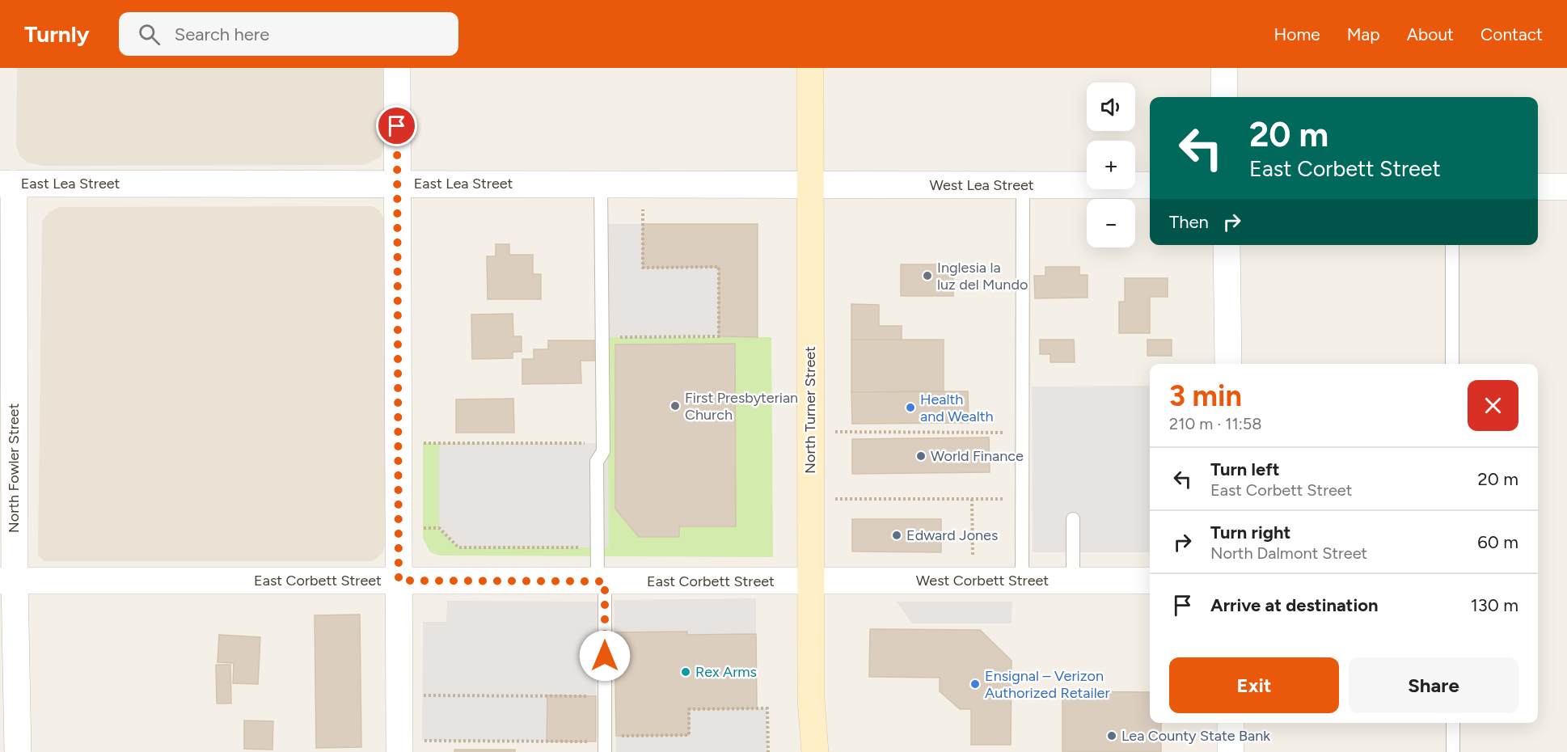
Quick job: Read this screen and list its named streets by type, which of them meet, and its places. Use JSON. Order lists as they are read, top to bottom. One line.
{"streets":{"main road":["North Turner Street"],"street":["East Lea Street","West Lea Street","North Fowler Street","East Corbett Street","West Corbett Street"]},"crossings":[["East Lea Street","West Lea Street"],["East Lea Street","North Turner Street"],["East Lea Street","North Fowler Street"],["West Lea Street","North Turner Street"],["North Turner Street","East Corbett Street"],["North Turner Street","West Corbett Street"],["North Fowler Street","East Corbett Street"],["East Corbett Street","West Corbett Street"]],"places":["Inglesia la luz del Mundo","First Presbyterian Church","Health and Wealth","World Finance","Edward Jones","Rex Arms","Ensignal – Verizon Authorized Retailer","Lea County State Bank"],"page":{"header":"Turnly","search":"Search here","nav":["Home","Map","About","Contact"],"map_buttons":["+","−"],"turn":["20 m","East Corbett Street"],"then":"Then","heading":["3 min","210 m · 11:58"],"list":[{"name":"Turn left","note":"East Corbett Street","value":"20 m"},{"name":"Turn right","note":"North Dalmont Street","value":"60 m"},{"name":"Arrive at destination","value":"130 m"}],"buttons":["Exit","Share"]}}
